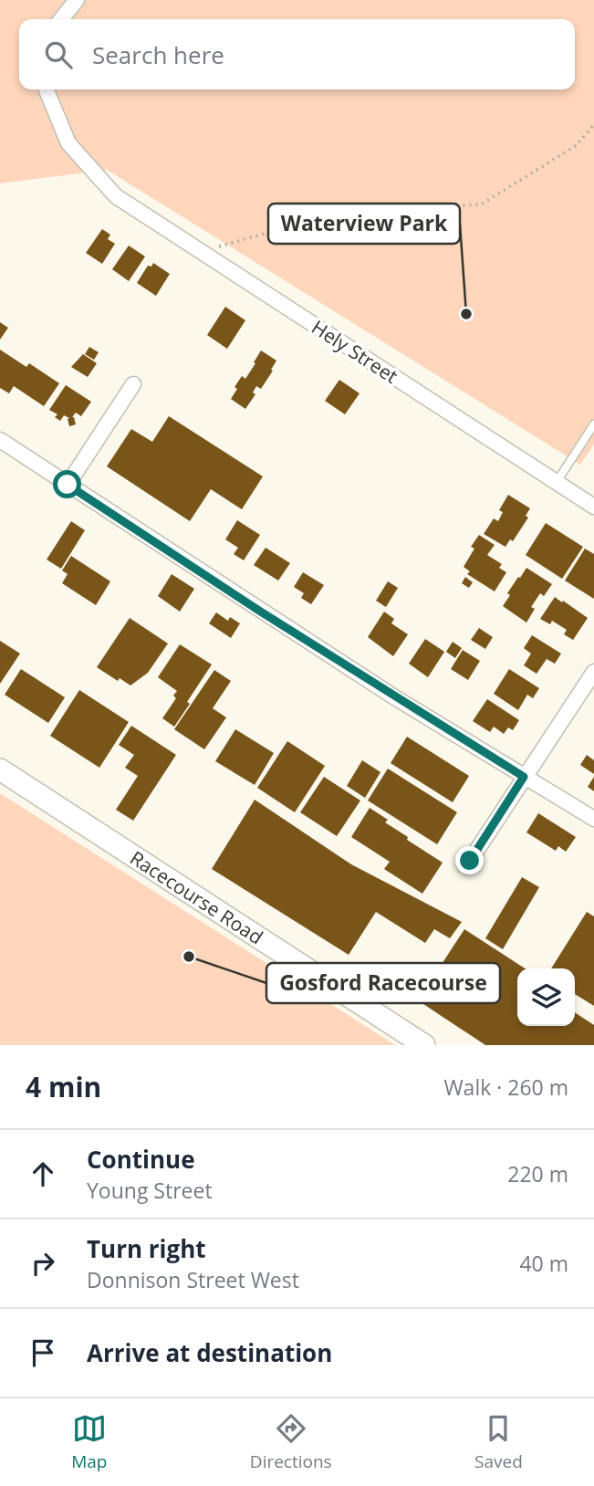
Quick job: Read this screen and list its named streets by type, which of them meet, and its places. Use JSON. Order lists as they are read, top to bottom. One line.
{"streets":{"main road":["Racecourse Road"],"street":["Hely Street"]},"places":["Waterview Park","Gosford Racecourse"],"page":{"search":"Search here","heading":["4 min","Walk · 260 m"],"list":[["Continue","Young Street","220 m"],["Turn right","Donnison Street West","40 m"],"Arrive at destination"],"nav":["Map","Directions","Saved"]}}
